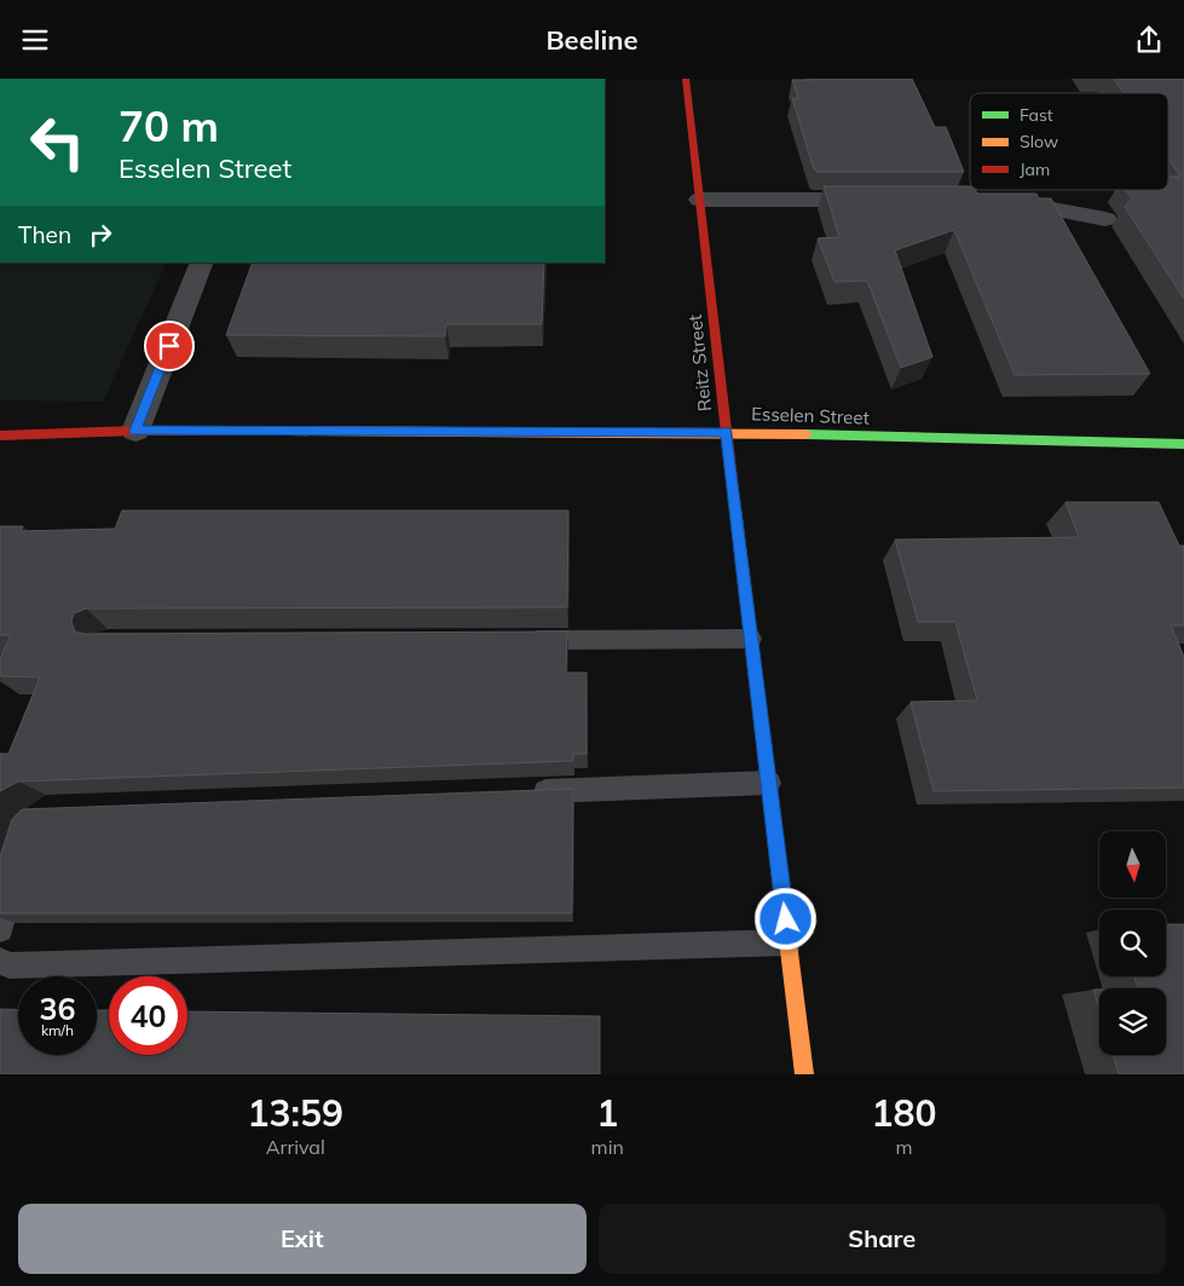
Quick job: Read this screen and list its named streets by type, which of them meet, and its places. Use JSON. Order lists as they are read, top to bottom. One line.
{"streets":{"street":["Reitz Street","Esselen Street"]},"crossings":[["Reitz Street","Esselen Street"]],"legend":["Fast","Slow","Jam"],"north":"bottom","page":{"header":"Beeline","turn":["70 m","Esselen Street"],"then":"Then","speed":"36 km/h","limit":"40","eta":["13:59","Arrival","1","min","180","m"],"buttons":["Exit","Share"]}}
